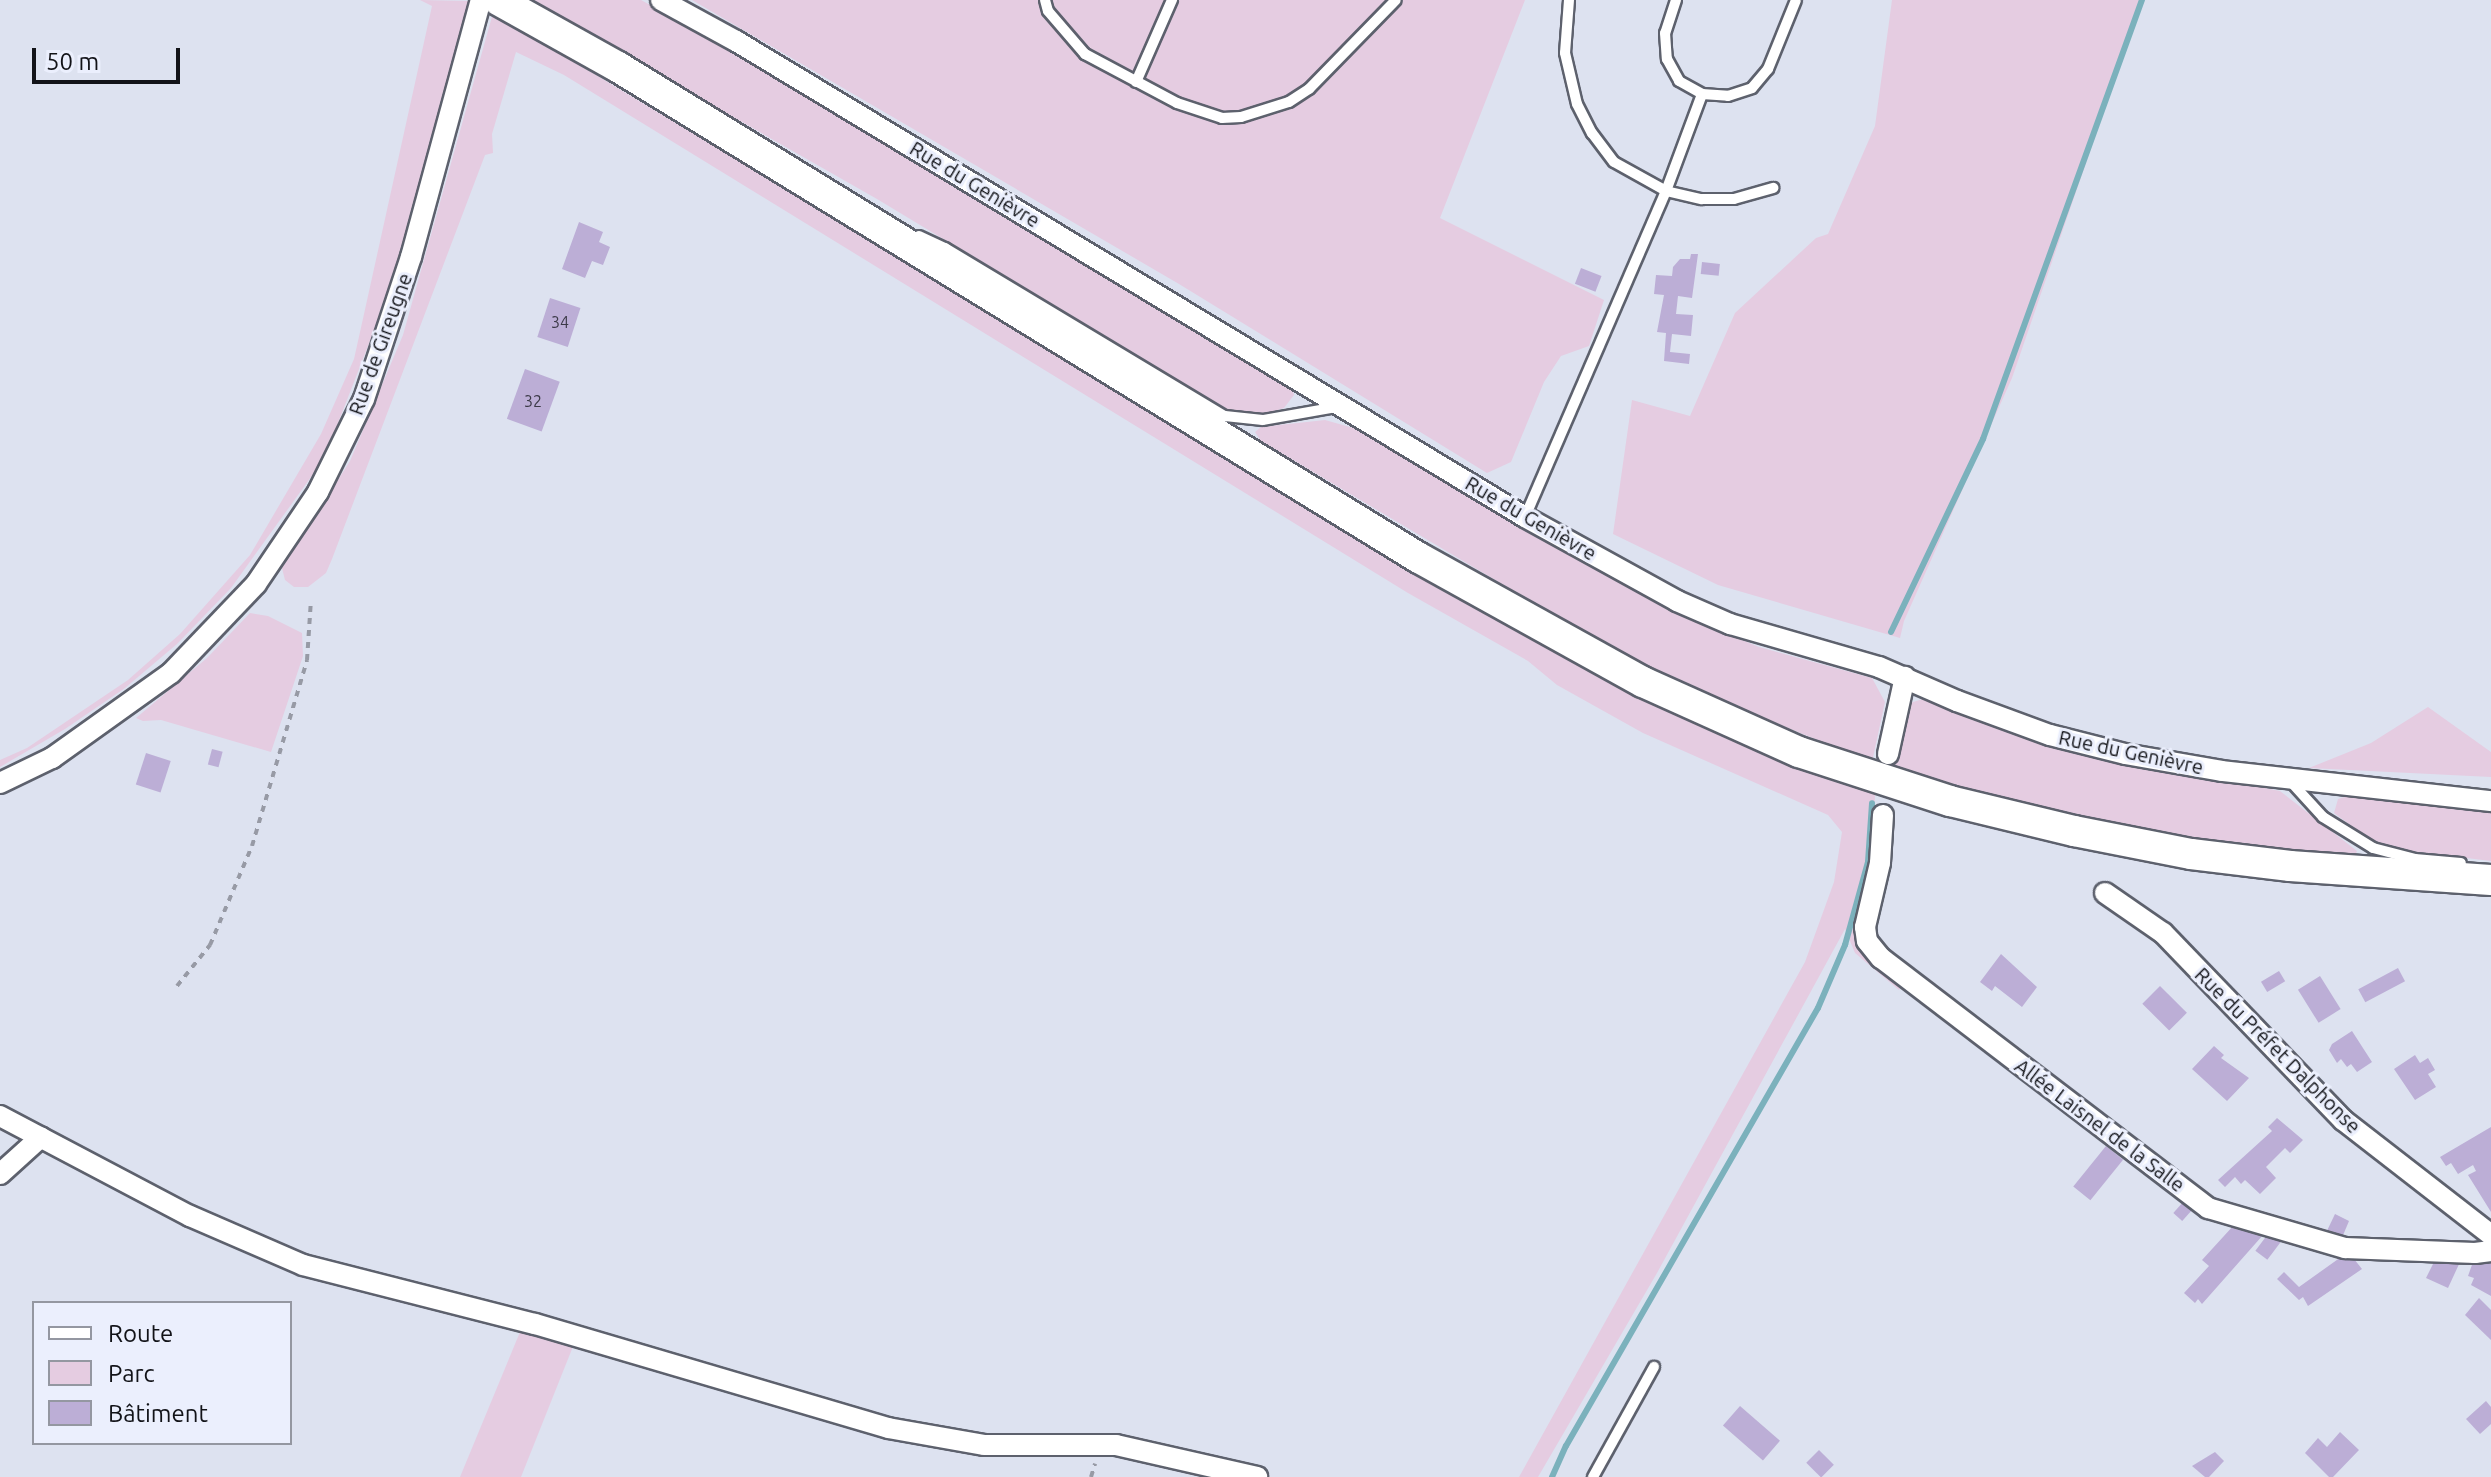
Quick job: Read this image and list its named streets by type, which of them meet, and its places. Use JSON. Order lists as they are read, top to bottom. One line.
{"streets":{"street":["Rue du Genièvre","Rue de Gireugne","Rue du Préfet Dalphonse","Allée Laisnel de la Salle"]},"house_numbers":["34","32"],"legend":["Route","Parc","Bâtiment"],"scale_bar":"50 m"}
